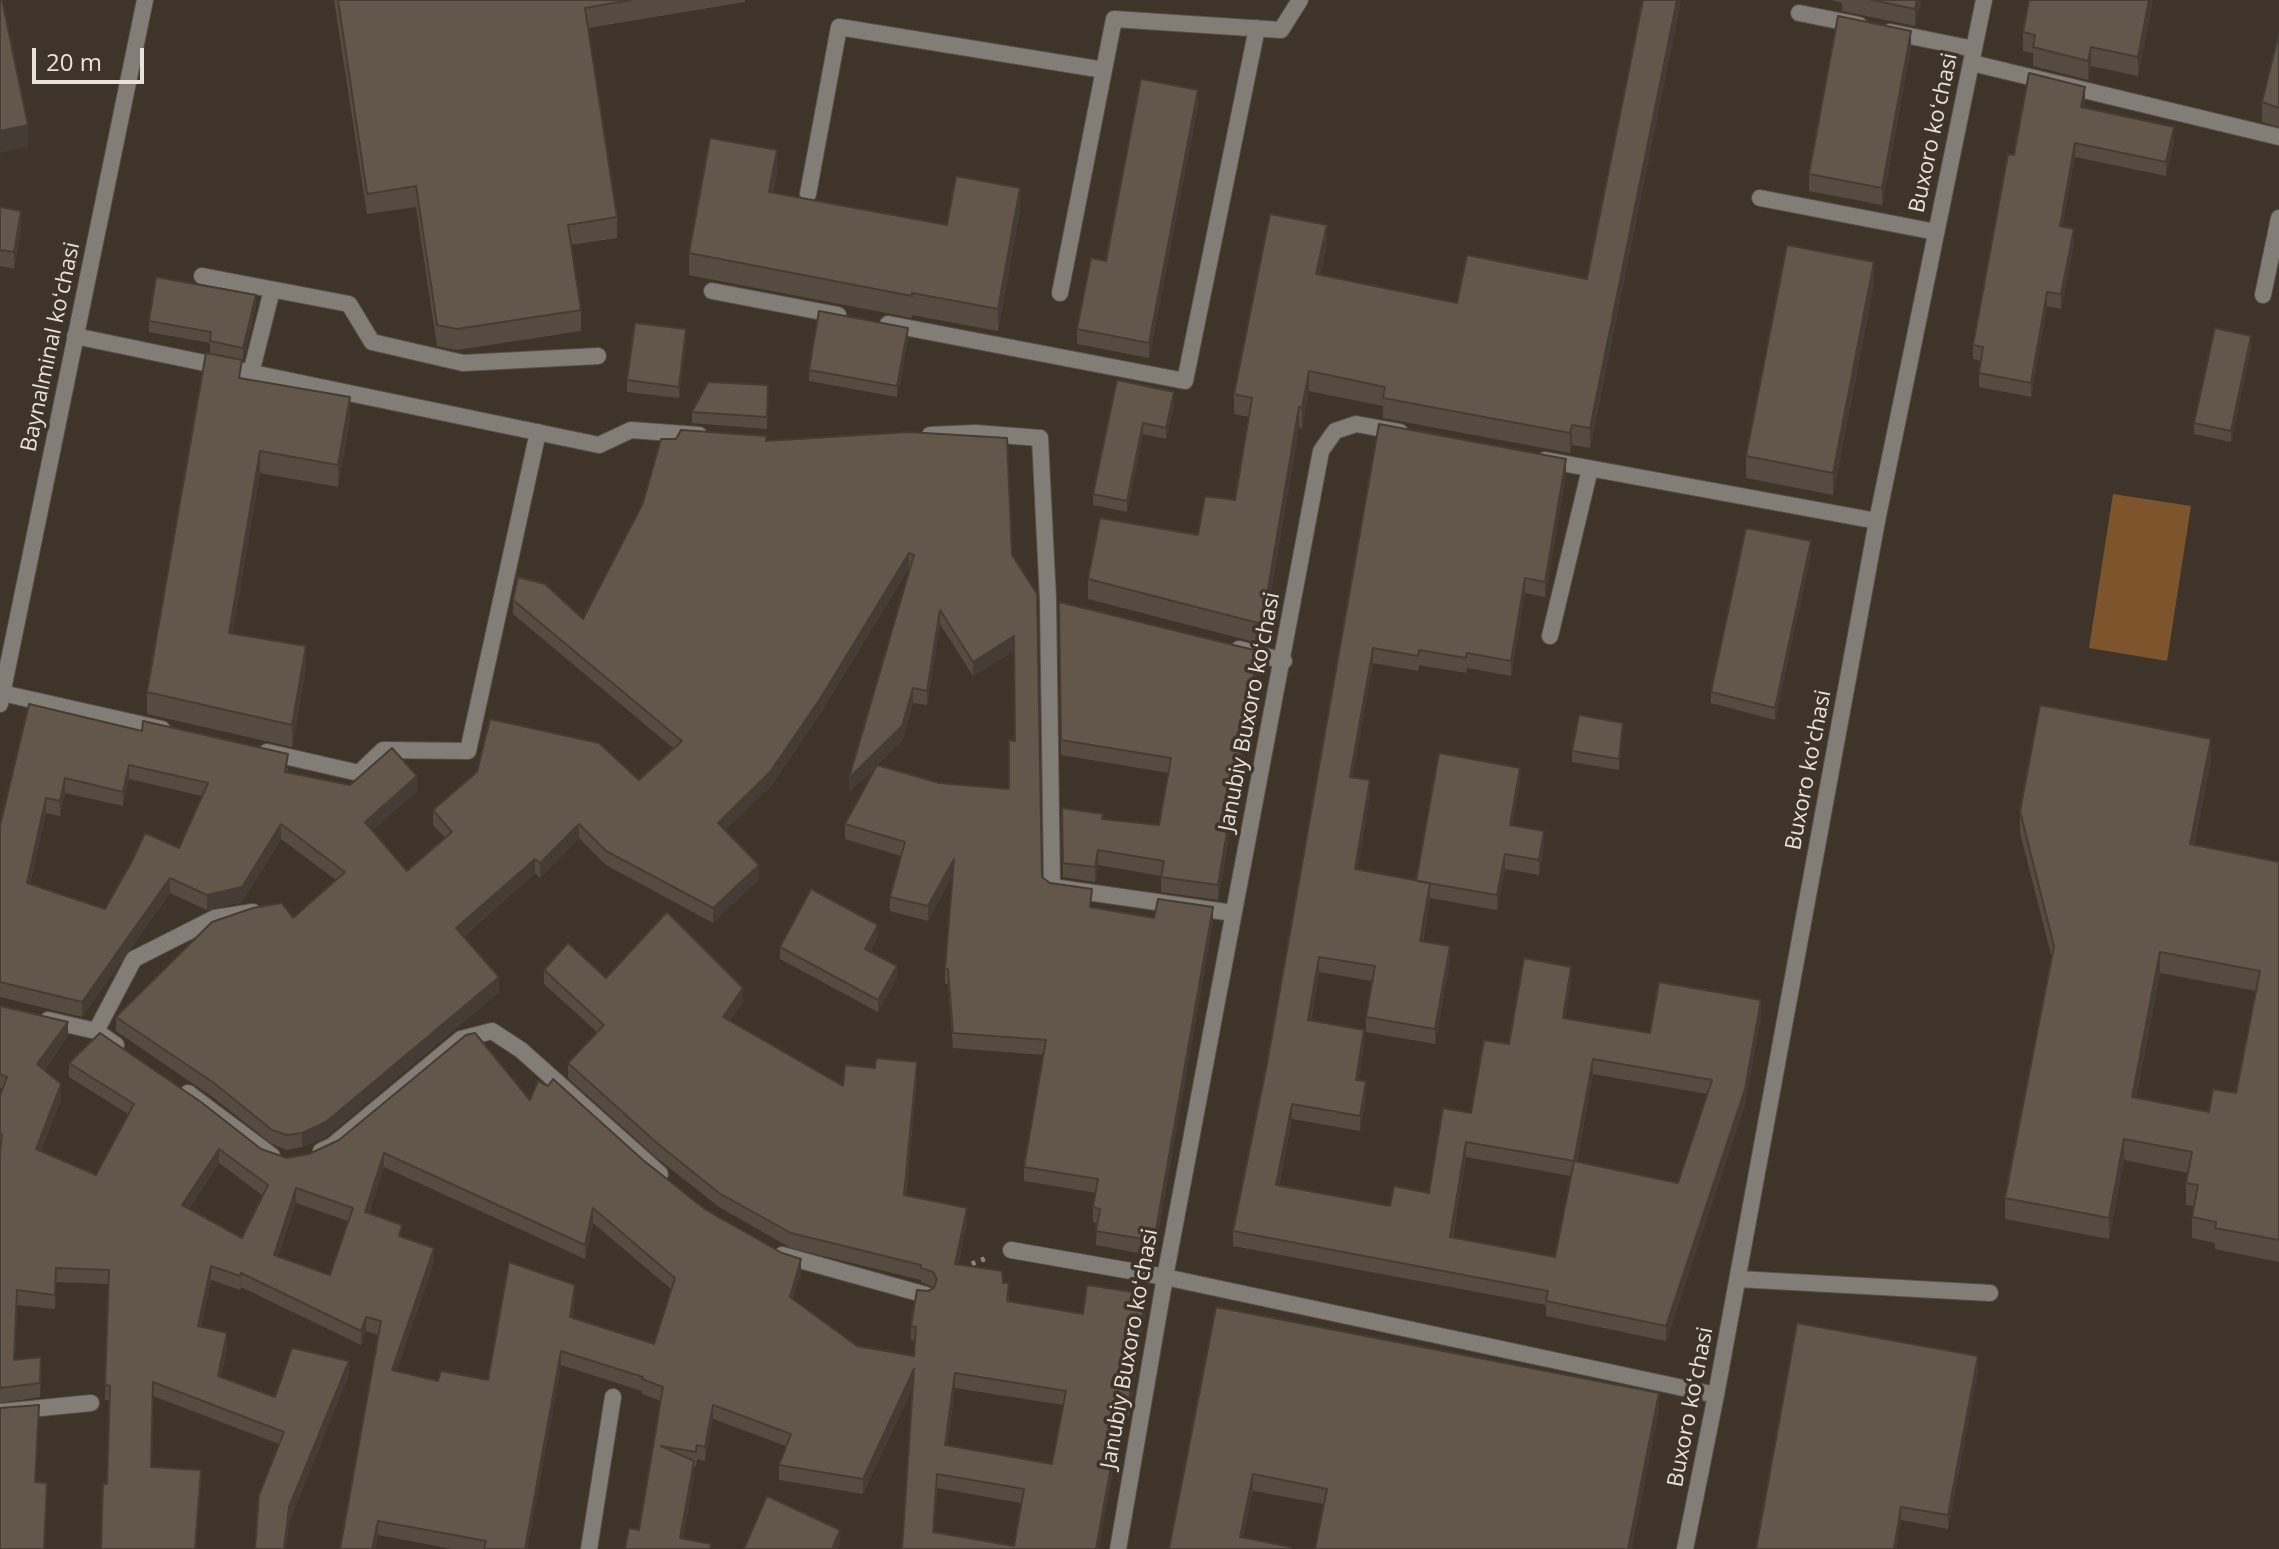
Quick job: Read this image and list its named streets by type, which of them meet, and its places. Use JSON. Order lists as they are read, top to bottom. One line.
{"streets":{"street":["Buxoro koʻchasi","Baynalminal koʻchasi","Janubiy Buxoro koʻchasi"]},"scale_bar":"20 m"}
